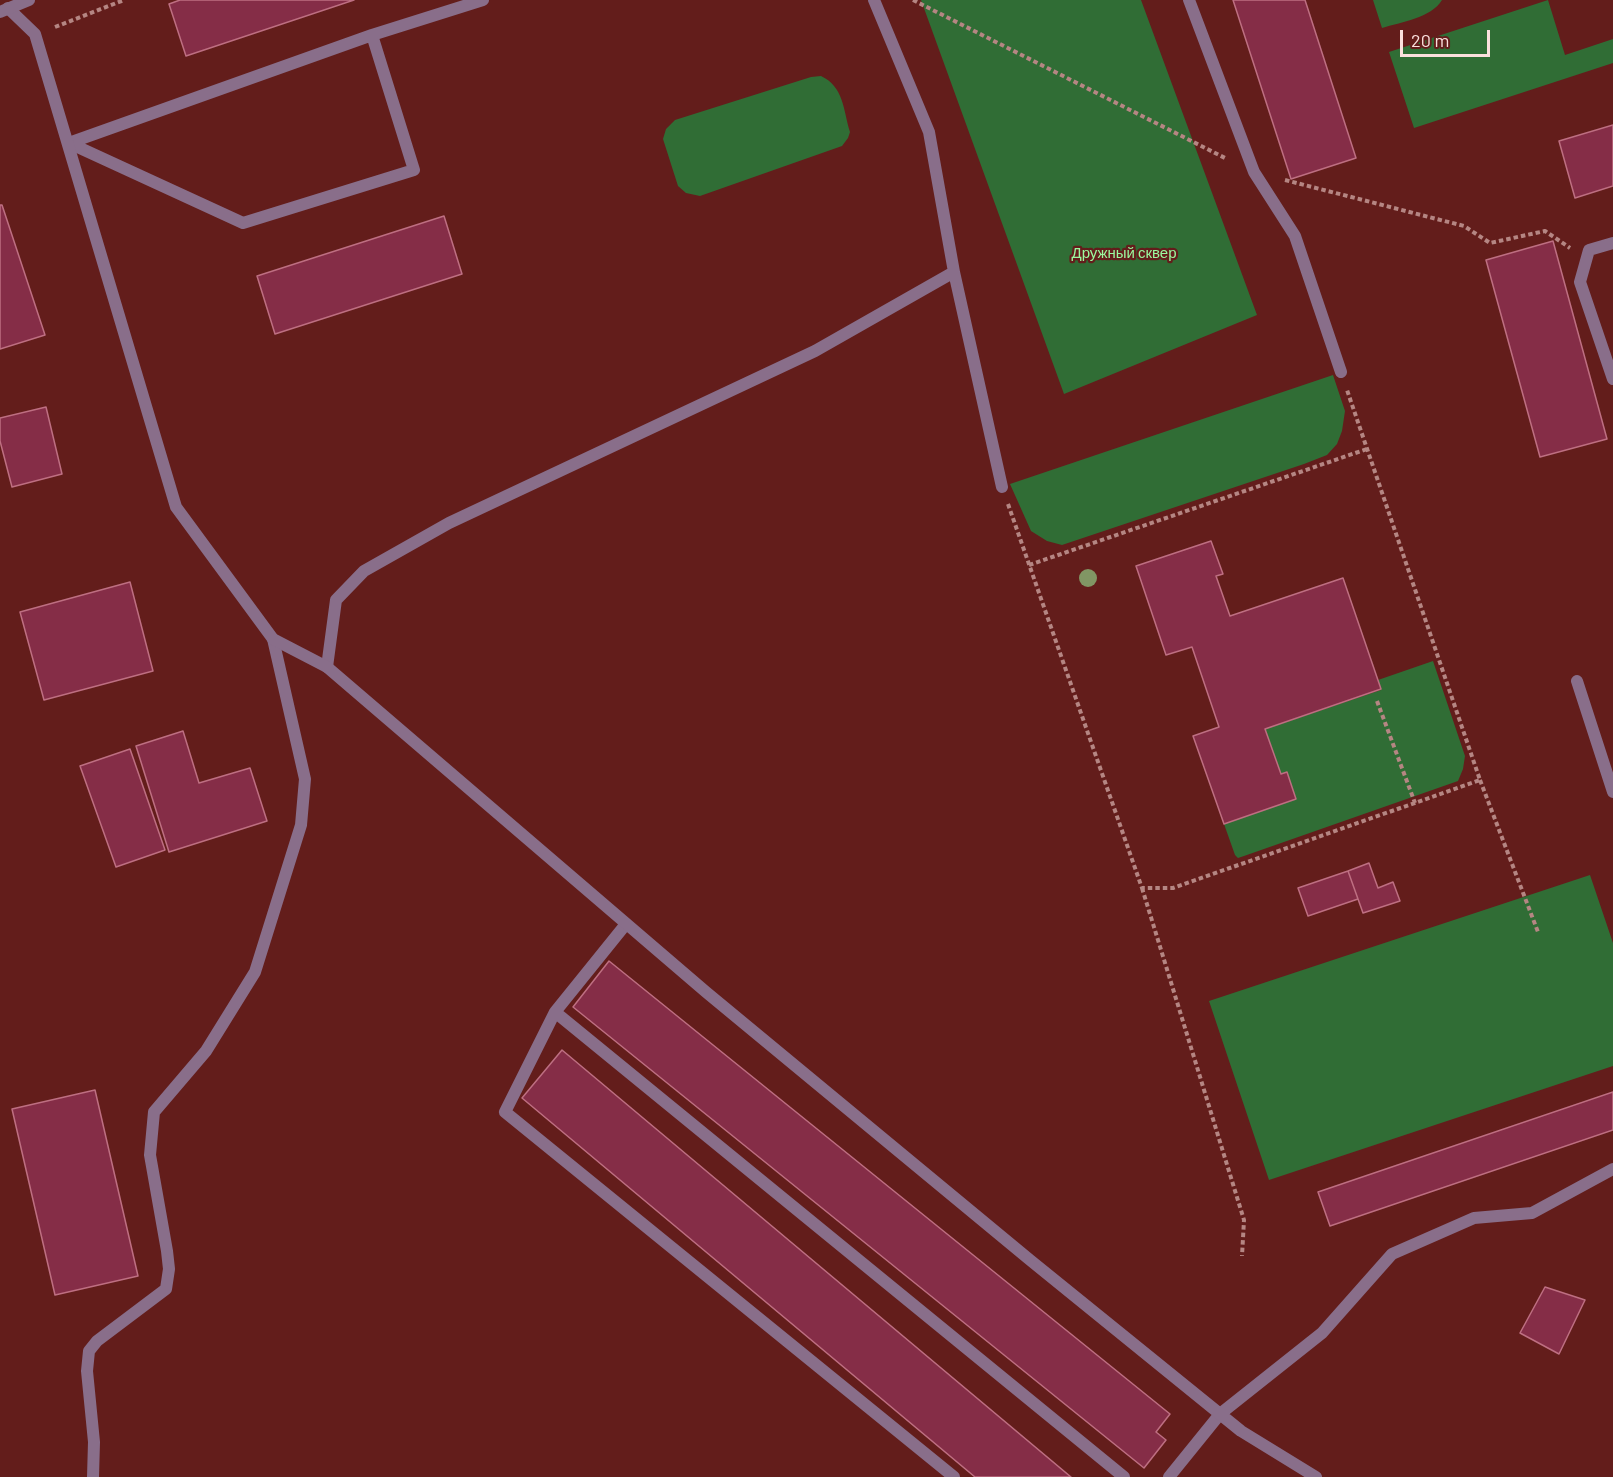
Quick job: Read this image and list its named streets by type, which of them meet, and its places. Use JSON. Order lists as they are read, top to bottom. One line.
{"parks":["Дружный сквер"],"scale_bar":"20 m"}
